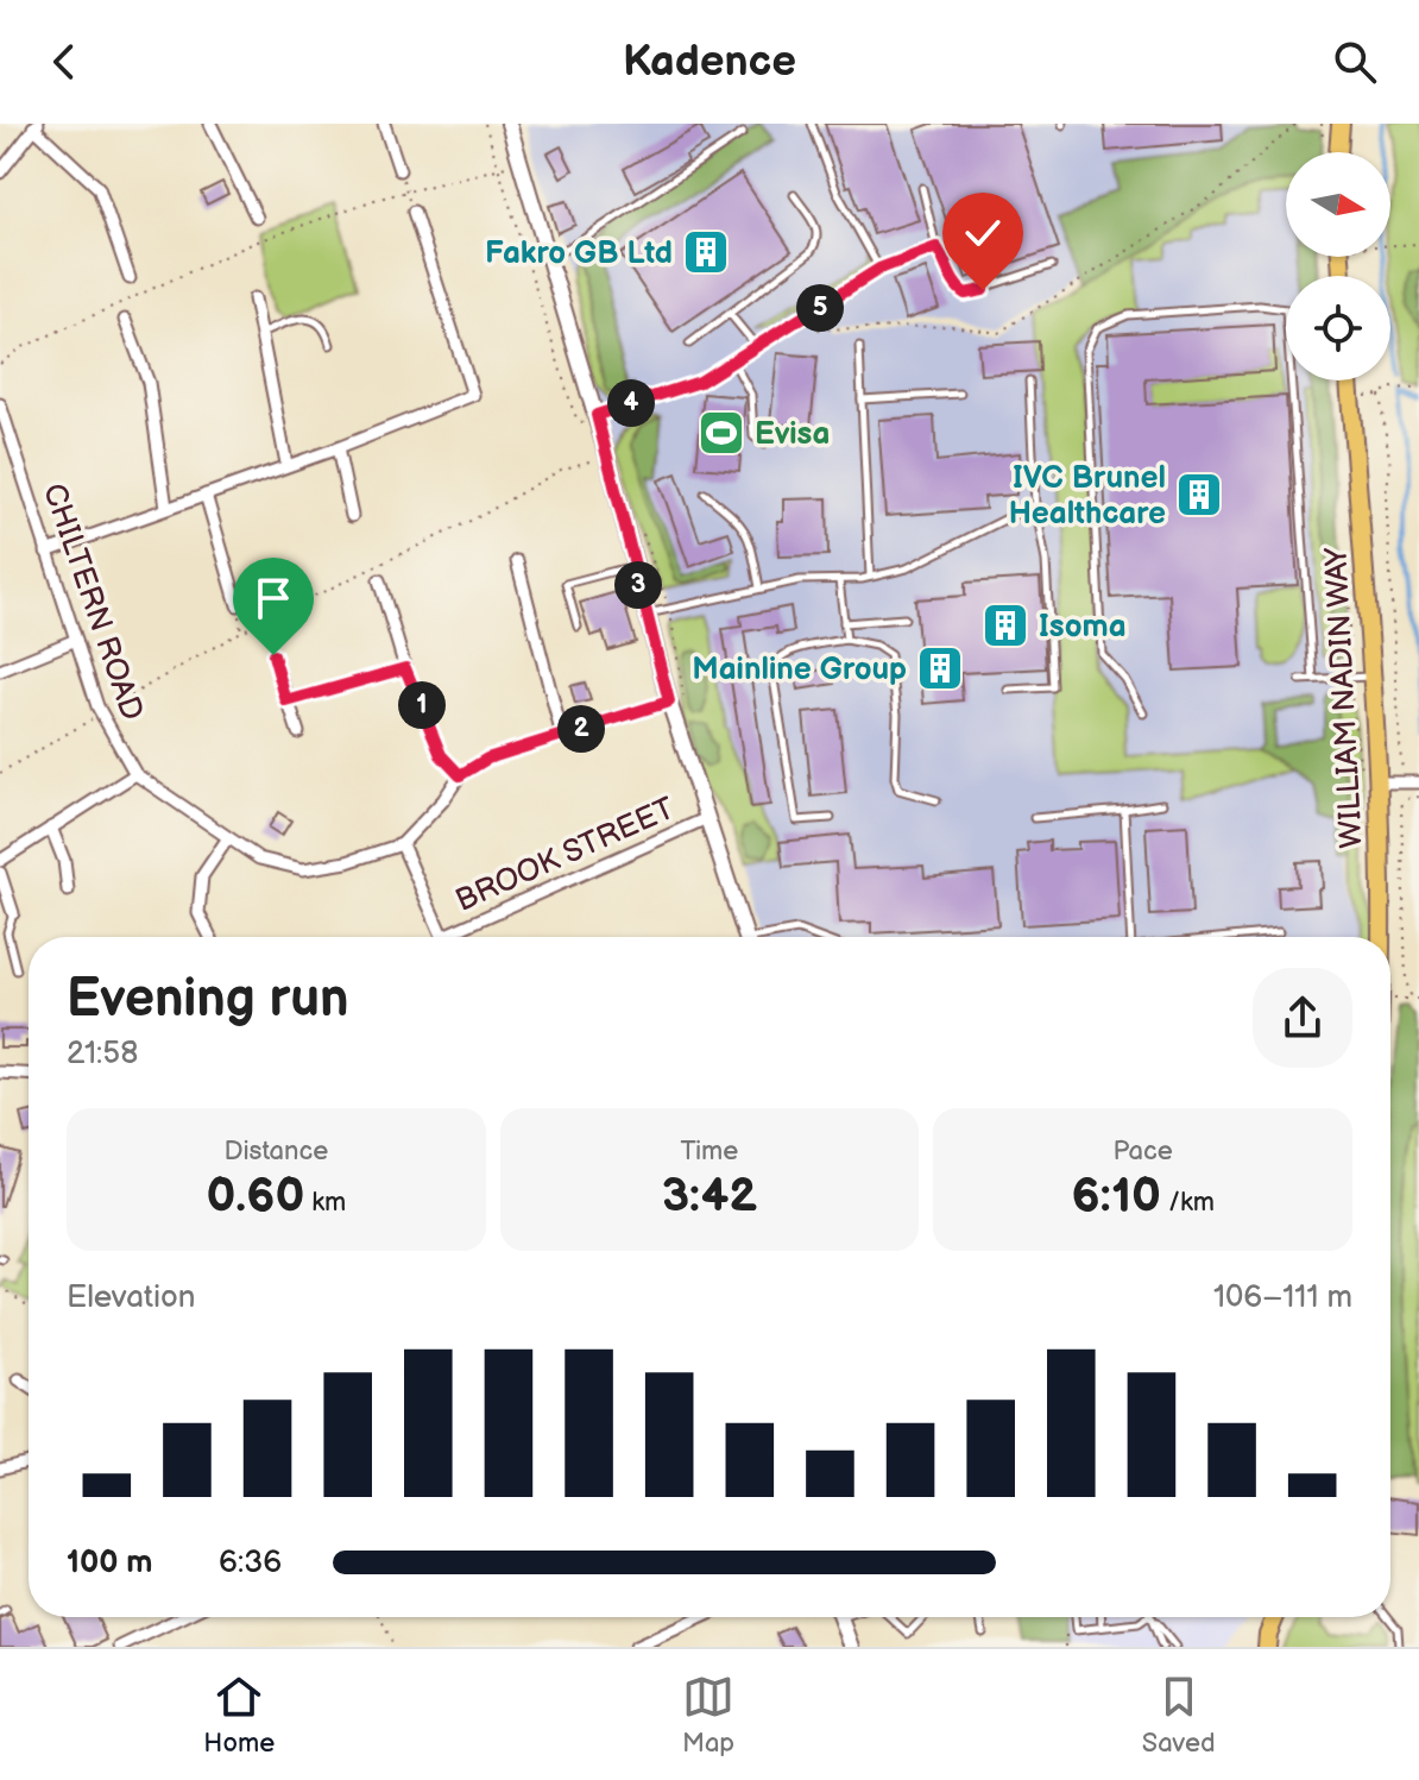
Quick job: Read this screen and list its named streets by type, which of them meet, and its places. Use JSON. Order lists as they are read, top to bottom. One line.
{"streets":{"main road":["WILLIAM NADIN WAY"],"street":["CHILTERN ROAD","BROOK STREET"]},"crossings":[["CHILTERN ROAD","BROOK STREET"]],"places":{"building":["Fakro GB Ltd","IVC Brunel Healthcare","Isoma","Mainline Group"],"sports":["Evisa"]},"north":"right","page":{"header":"Kadence","pins":["5","4","3","1","2"],"heading":["Evening run","21:58"],"stats":[["Distance","0.60 km"],["Time","3:42"],["Pace","6:10 /km"]],"chart":["Elevation","106–111 m"],"list":[{"name":"100 m","note":"6:36"}],"tabs":["Home","Map","Saved"]}}
